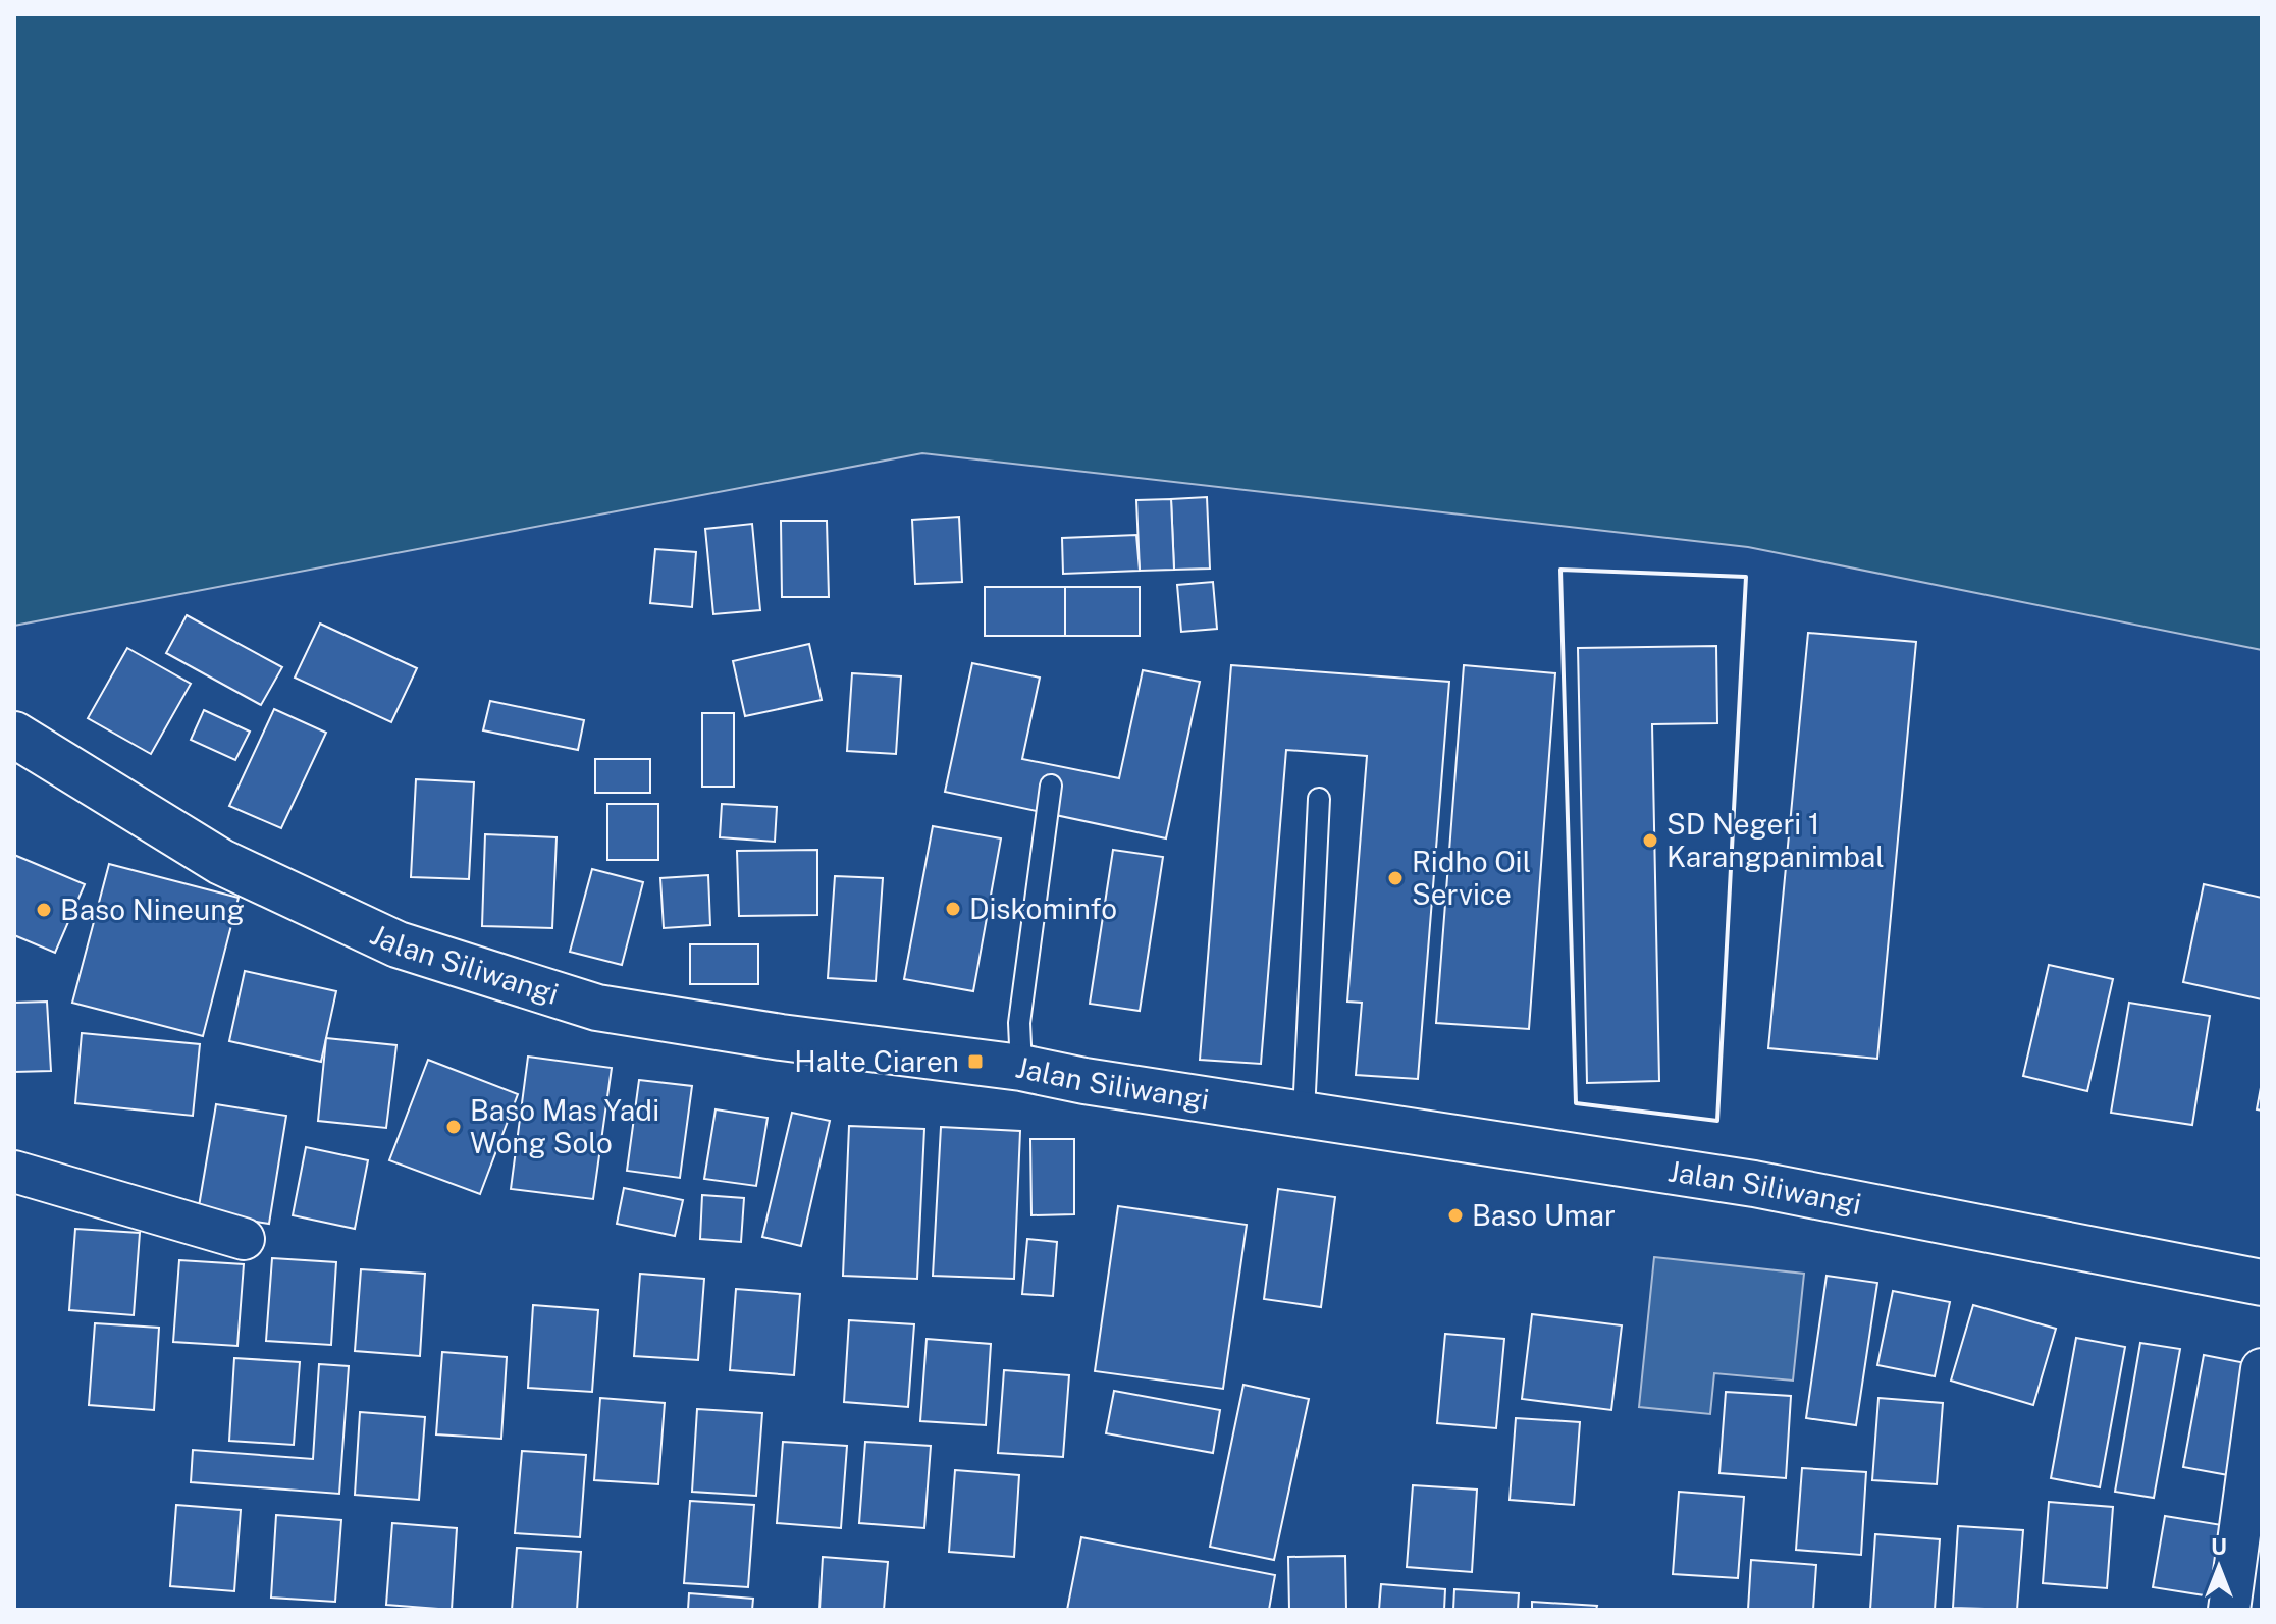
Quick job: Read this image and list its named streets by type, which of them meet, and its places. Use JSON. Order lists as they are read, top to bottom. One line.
{"streets":{"highway":["Jalan Siliwangi"]},"places":{"other":["SD Negeri 1 Karangpanimbal","Ridho Oil Service","Diskominfo","Baso Nineung","Baso Mas Yadi Wong Solo","Baso Umar"],"transit":["Halte Ciaren"]},"north":"top"}
